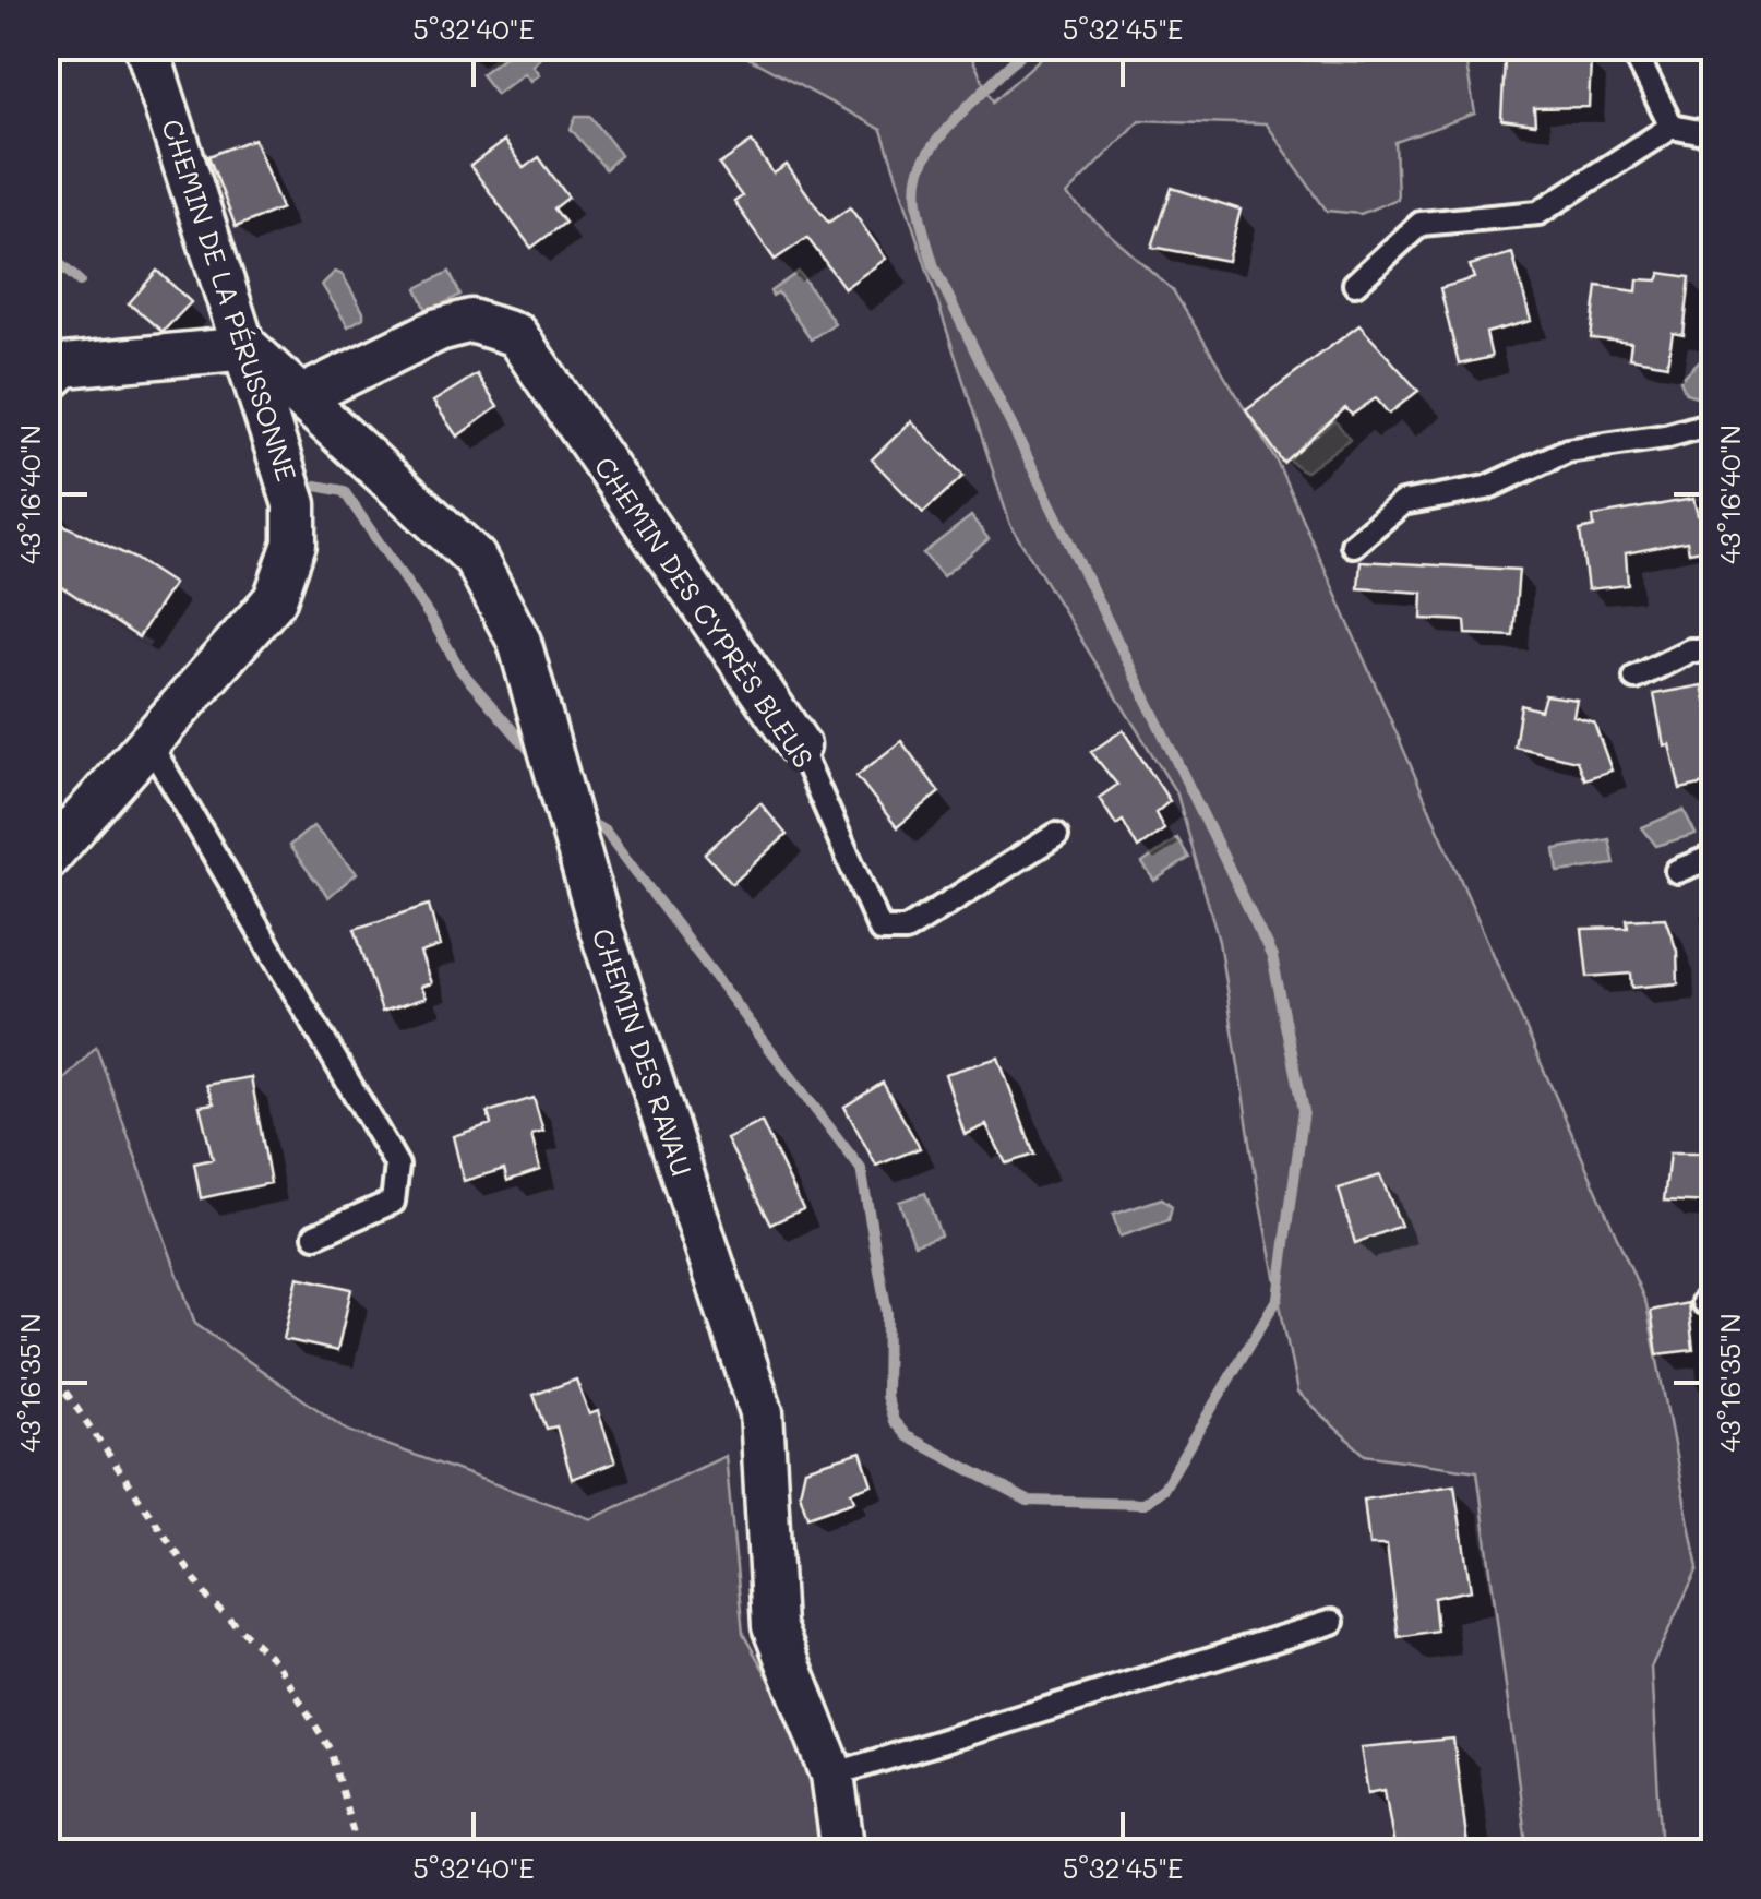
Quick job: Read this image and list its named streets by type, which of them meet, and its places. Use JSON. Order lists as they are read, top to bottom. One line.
{"streets":{"street":["CHEMIN DE LA PÉRUSSONNE","CHEMIN DES CYPRÈS BLEUS","CHEMIN DES RAVAU"]},"crossings":[["CHEMIN DE LA PÉRUSSONNE","CHEMIN DES RAVAU"],["CHEMIN DES CYPRÈS BLEUS","CHEMIN DES RAVAU"]],"coordinates":["5°32'40\"E","5°32'45\"E","43°16'40\"N","43°16'35\"N"]}
